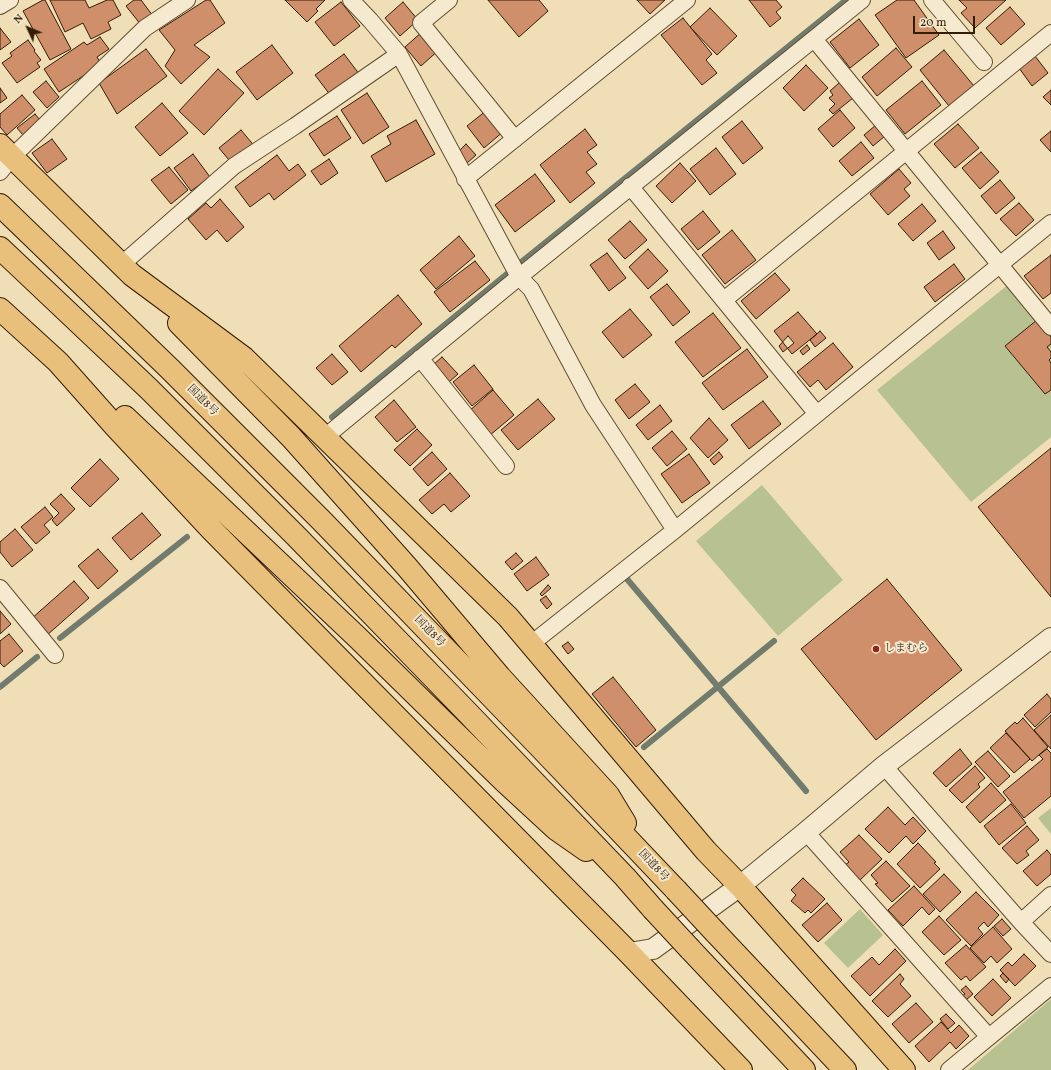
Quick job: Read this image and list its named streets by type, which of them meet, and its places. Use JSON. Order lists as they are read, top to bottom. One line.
{"streets":{"highway":["国道8号"]},"places":["しまむら"],"scale_bar":"20 m","north":"top left"}
